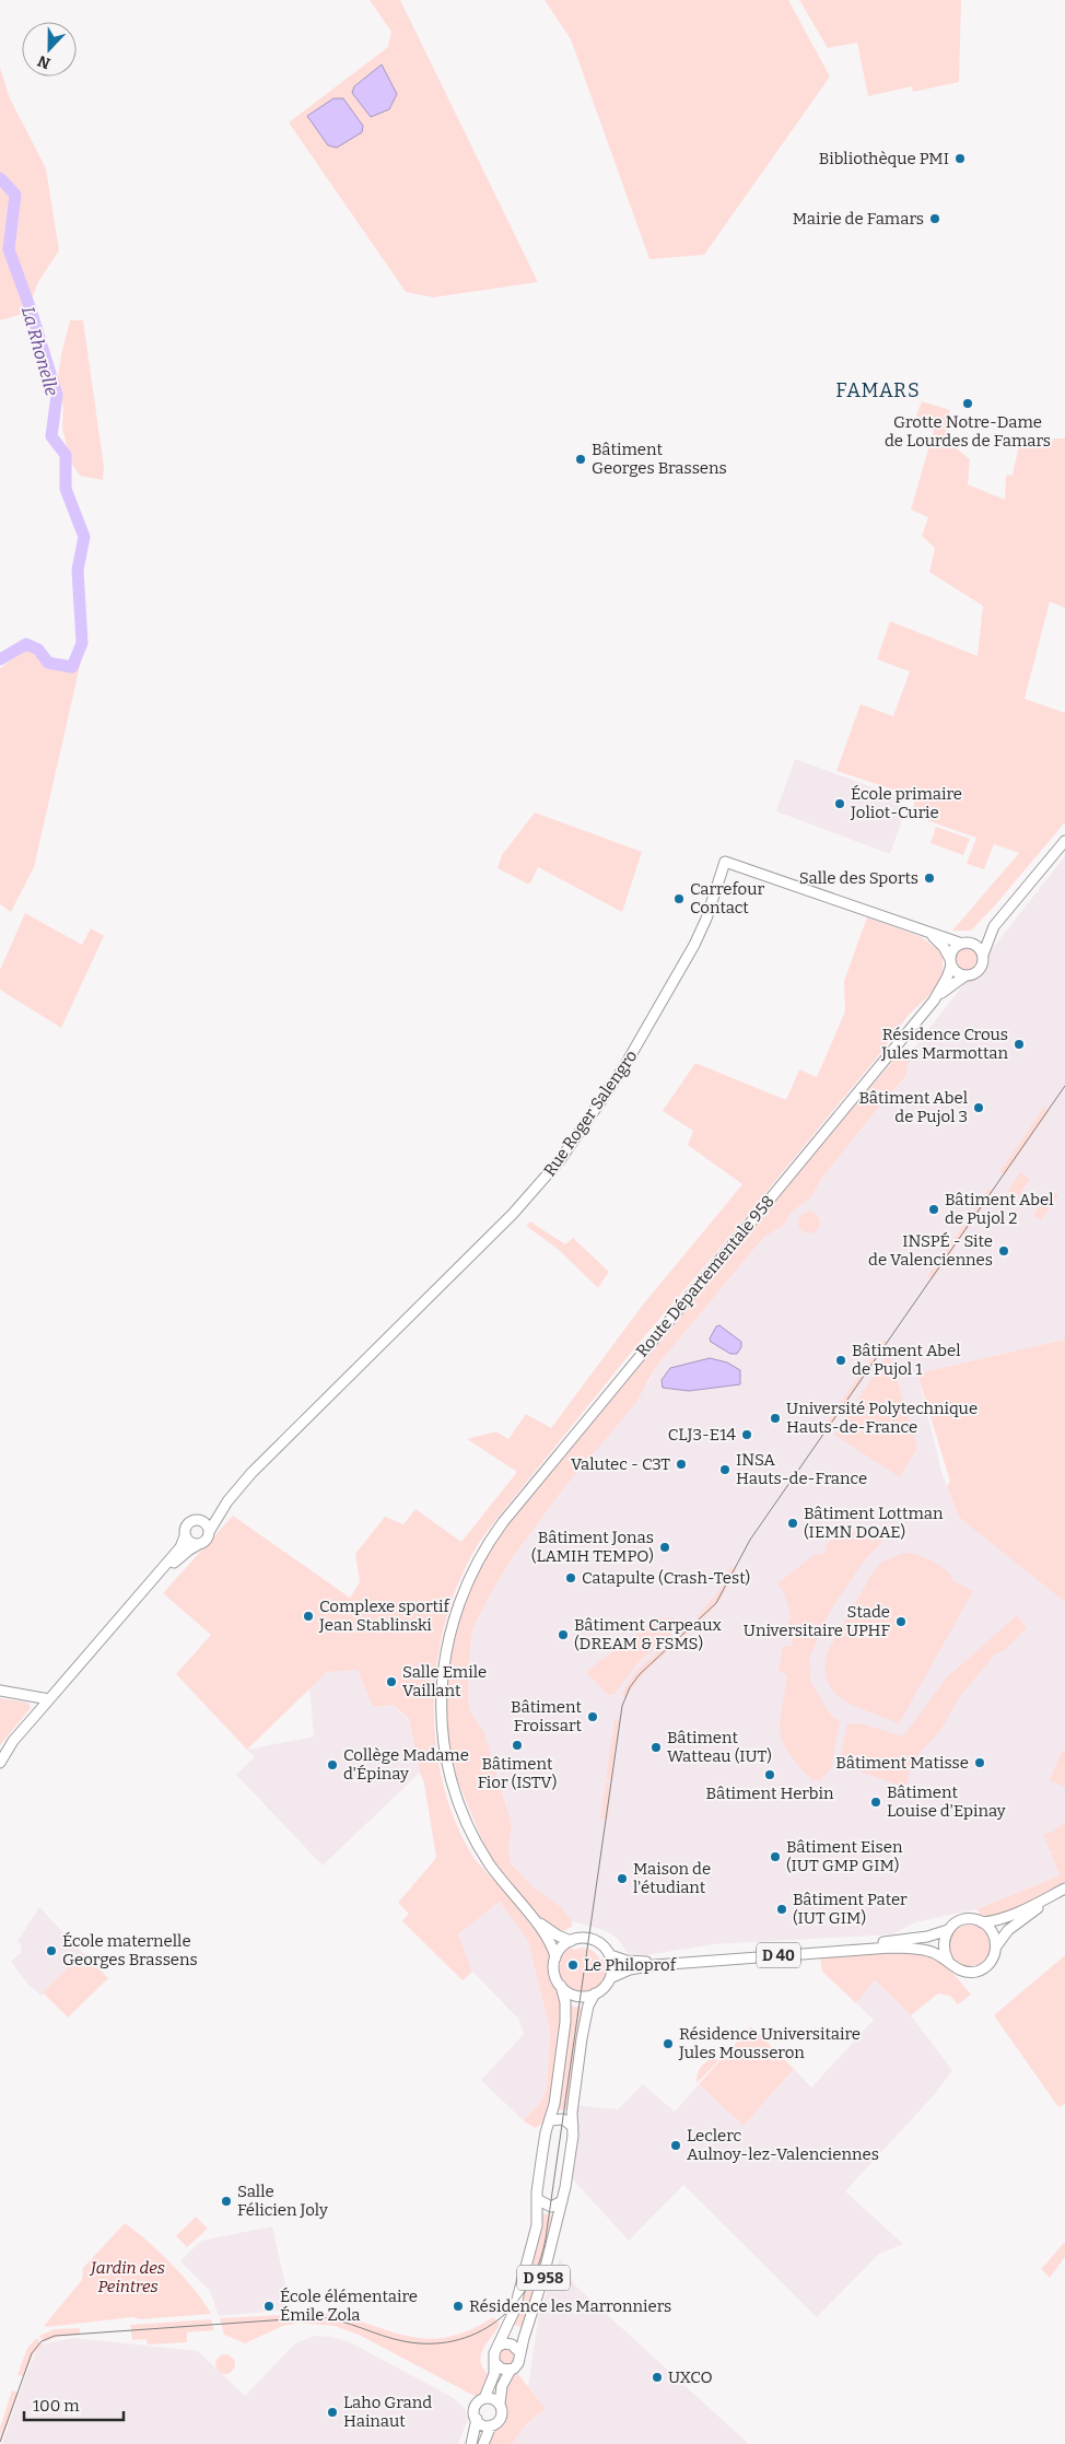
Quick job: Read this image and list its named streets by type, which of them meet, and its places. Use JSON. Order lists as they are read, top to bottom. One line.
{"streets":{"main road":["Rue Roger Salengro","Route Départementale 958","D 40","D 958"]},"districts":["FAMARS"],"water":["La Rhonelle"],"parks":["Jardin des Peintres"],"places":["Bibliothèque PMI","Mairie de Famars","Grotte Notre-Dame de Lourdes de Famars","Bâtiment Georges Brassens","École primaire Joliot-Curie","Salle des Sports","Carrefour Contact","Résidence Crous Jules Marmottan","Bâtiment Abel de Pujol 3","Bâtiment Abel de Pujol 2","INSPÉ - Site de Valenciennes","Bâtiment Abel de Pujol 1","Université Polytechnique Hauts-de-France","CLJ3-E14","Valutec - C3T","INSA Hauts-de-France","Bâtiment Lottman (IEMN DOAE)","Bâtiment Jonas (LAMIH TEMPO)","Catapulte (Crash-Test)","Complexe sportif Jean Stablinski","Stade Universitaire UPHF","Bâtiment Carpeaux (DREAM & FSMS)","Salle Emile Vaillant","Bâtiment Froissart","Bâtiment Fior (ISTV)","Bâtiment Watteau (IUT)","Bâtiment Matisse","Collège Madame d'Épinay","Bâtiment Herbin","Bâtiment Louise d'Epinay","Bâtiment Eisen (IUT GMP GIM)","Maison de l'étudiant","Bâtiment Pater (IUT GIM)","École maternelle Georges Brassens","Le Philoprof","Résidence Universitaire Jules Mousseron","Leclerc Aulnoy-lez-Valenciennes","Salle Félicien Joly","École élémentaire Émile Zola","Résidence les Marronniers","UXCO","Laho Grand Hainaut"],"scale_bar":"100 m","north":"bottom"}
